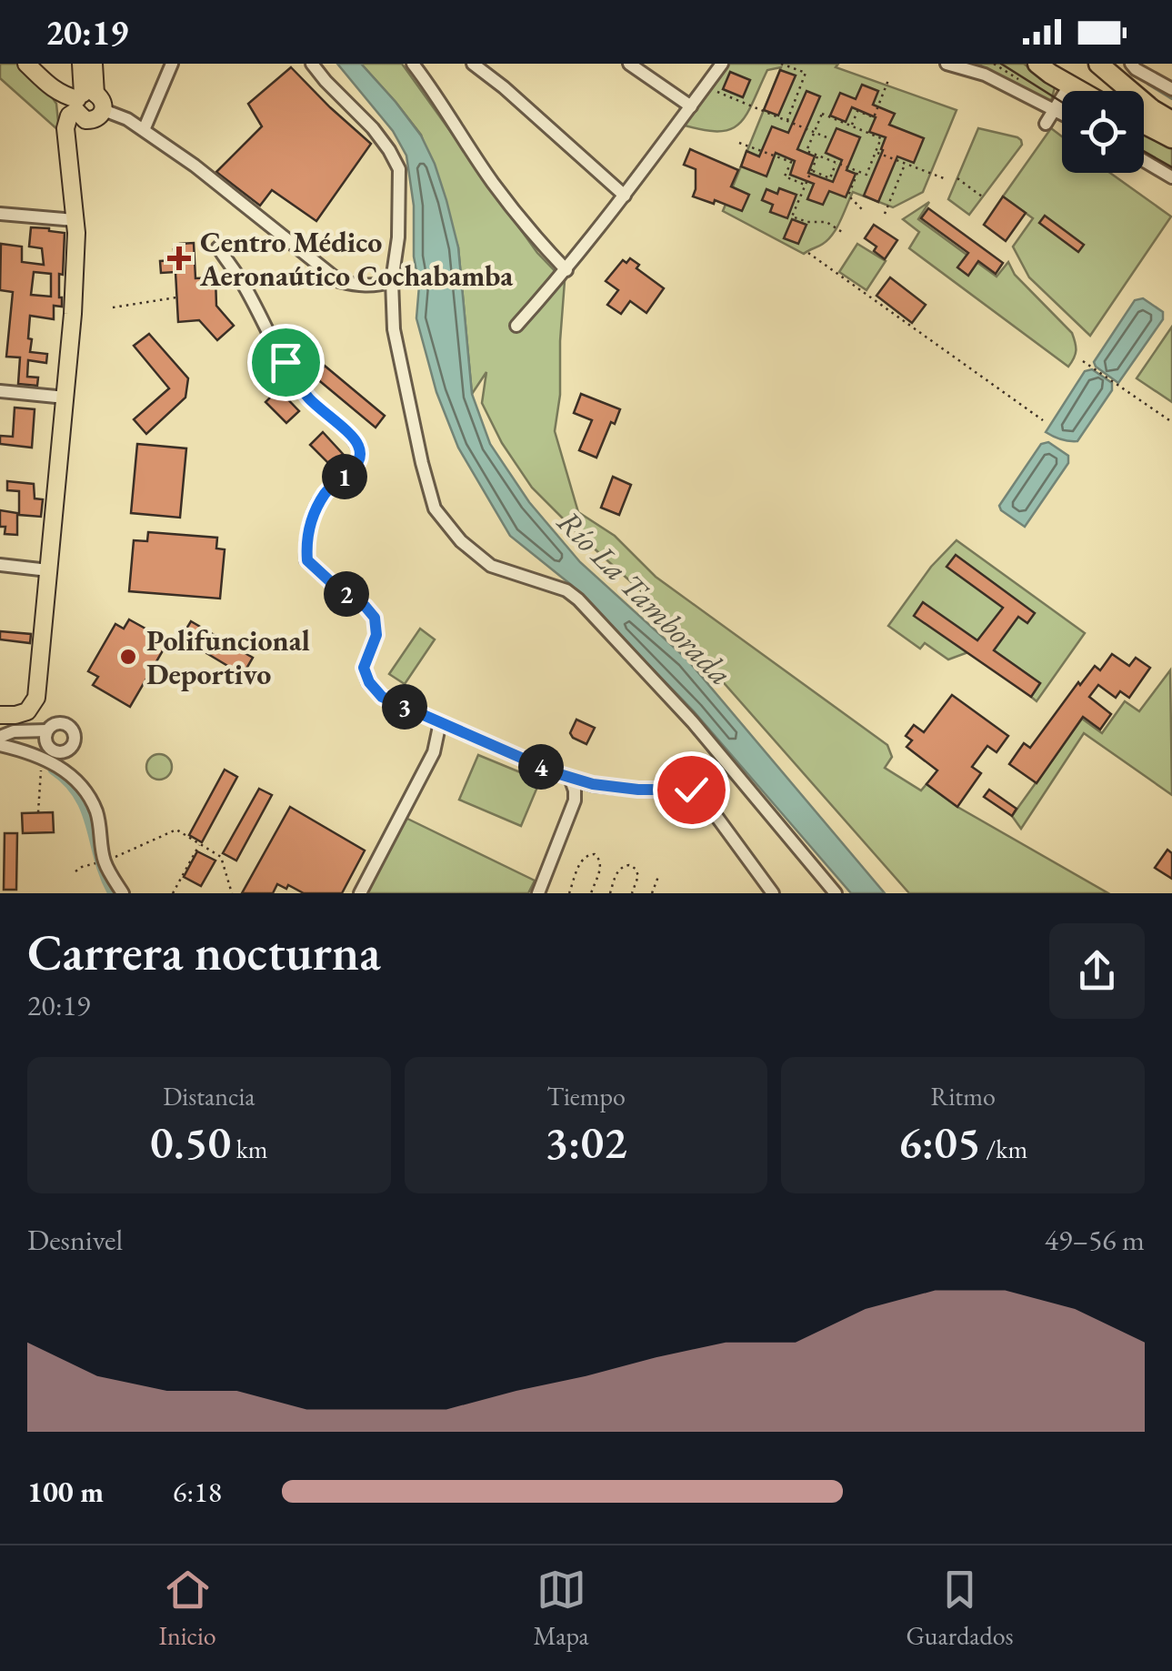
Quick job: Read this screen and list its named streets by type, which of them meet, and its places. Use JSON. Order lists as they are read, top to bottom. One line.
{"water":["Río La Tamborada"],"places":{"health":["Centro Médico Aeronaútico Cochabamba"],"other":["Polifuncional Deportivo"]},"page":{"status":"20:19","pins":["1","2","3","4"],"heading":["Carrera nocturna","20:19"],"stats":[["Distancia","0.50 km"],["Tiempo","3:02"],["Ritmo","6:05 /km"]],"chart":["Desnivel","49–56 m"],"list":[{"name":"100 m","note":"6:18"}],"tabs":["Inicio","Mapa","Guardados"]}}
